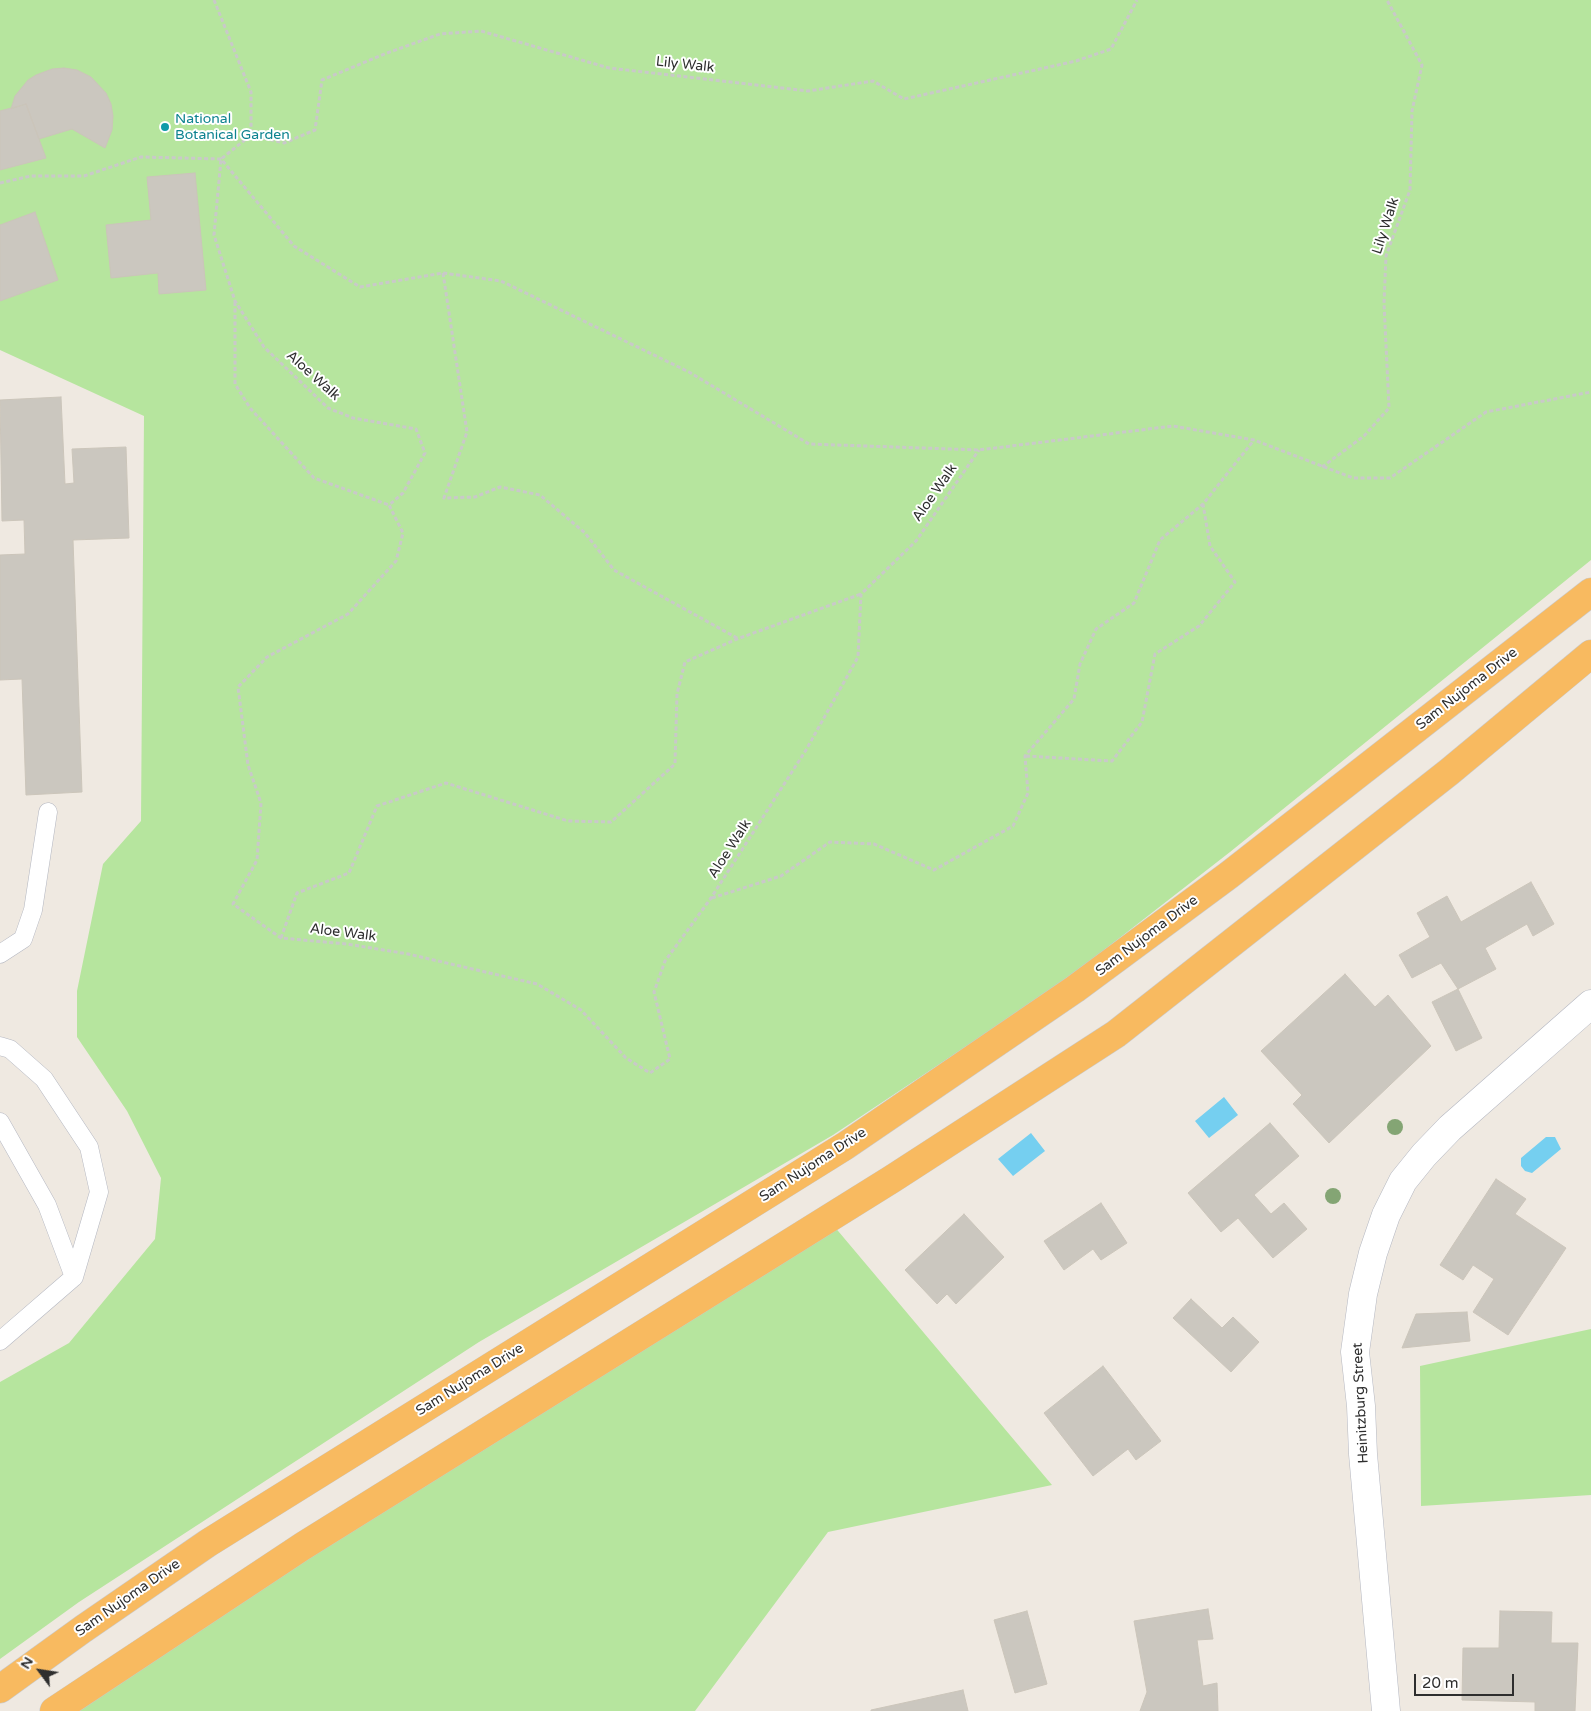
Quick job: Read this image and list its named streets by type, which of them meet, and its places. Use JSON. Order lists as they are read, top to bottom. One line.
{"streets":{"highway":["Sam Nujoma Drive"],"street":["Heinitzburg Street"],"path":["Lily Walk","Aloe Walk"]},"places":["National Botanical Garden"],"scale_bar":"20 m","north":"top left"}
